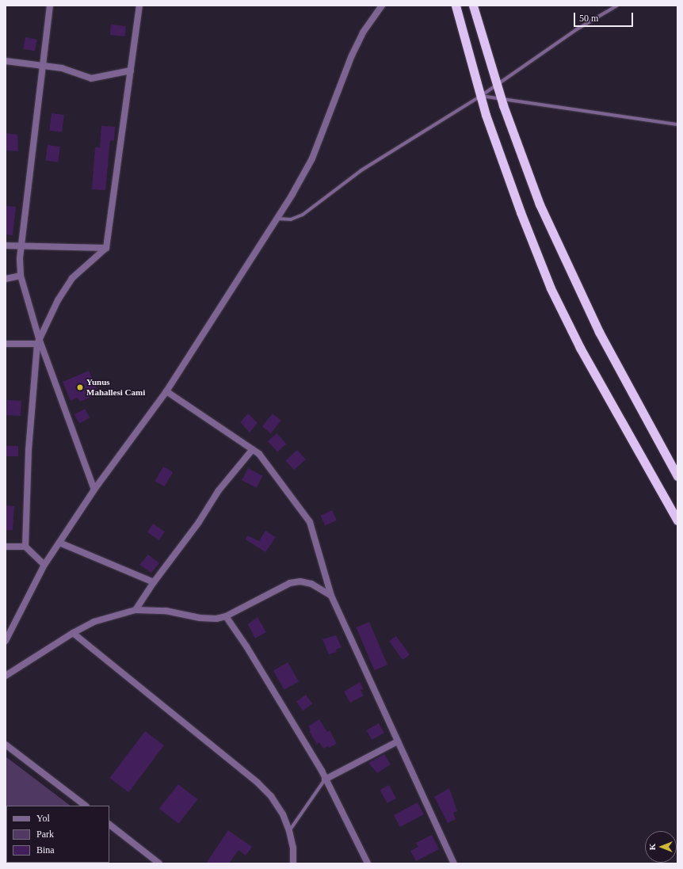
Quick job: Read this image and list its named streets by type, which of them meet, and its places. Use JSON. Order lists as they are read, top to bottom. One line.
{"places":["Yunus Mahallesi Cami"],"legend":["Yol","Park","Bina"],"scale_bar":"50 m","north":"left"}
